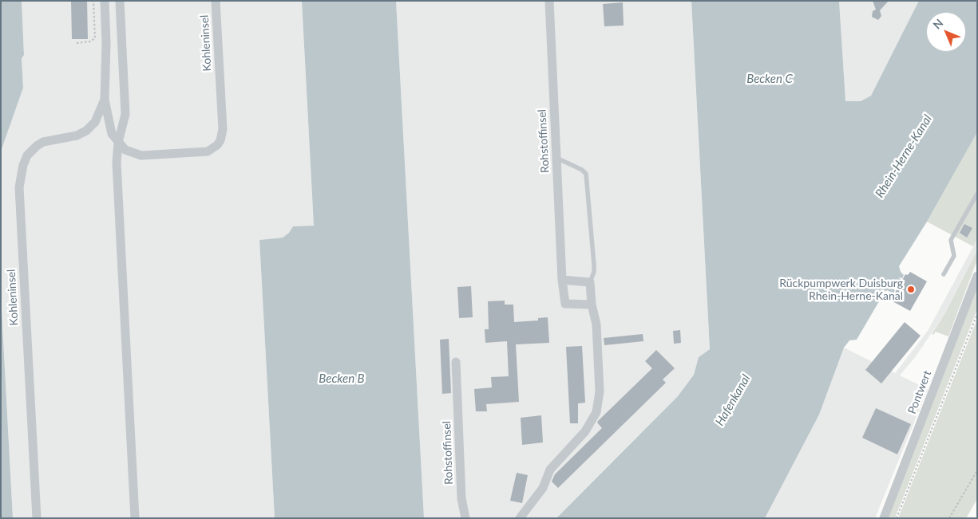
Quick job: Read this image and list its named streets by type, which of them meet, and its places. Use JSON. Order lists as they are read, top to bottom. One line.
{"streets":{"street":["Kohleninsel","Rohstoffinsel","Pontwert"]},"water":["Becken C","Rhein-Herne-Kanal","Becken B","Hafenkanal"],"places":["Rückpumpwerk Duisburg Rhein-Herne-Kanal"],"north":"top left"}
